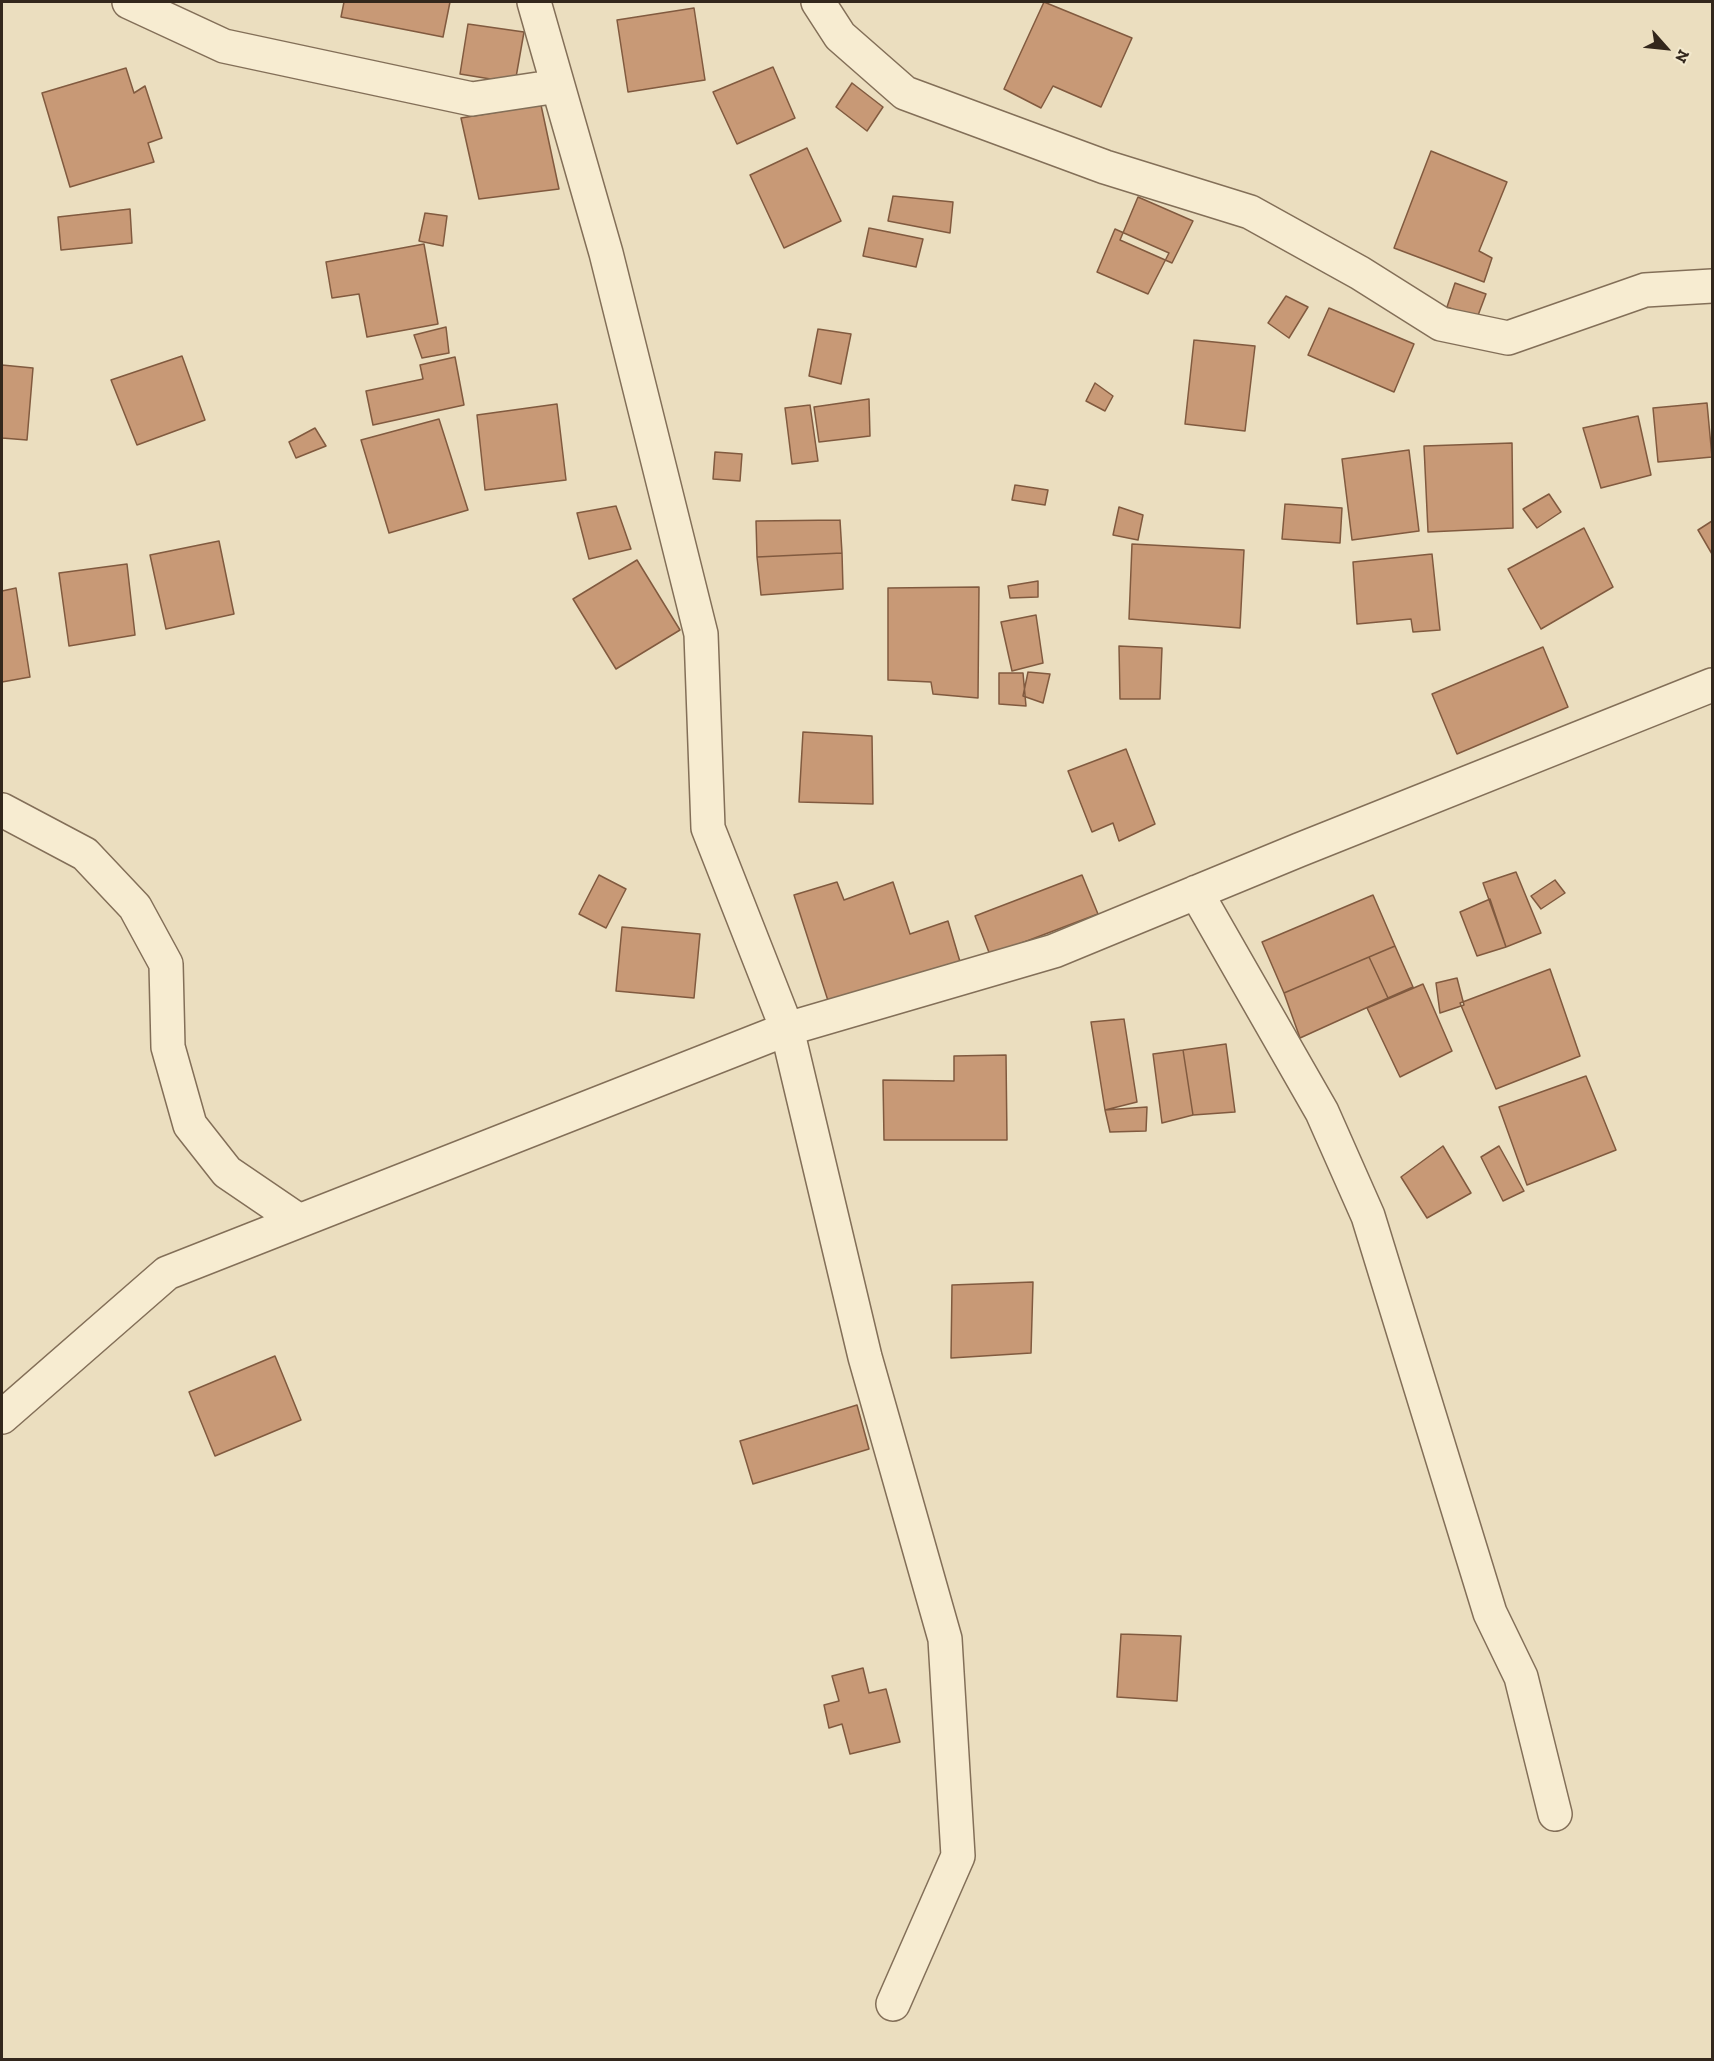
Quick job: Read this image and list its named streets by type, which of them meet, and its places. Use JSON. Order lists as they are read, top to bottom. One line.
{"north":"bottom right"}
